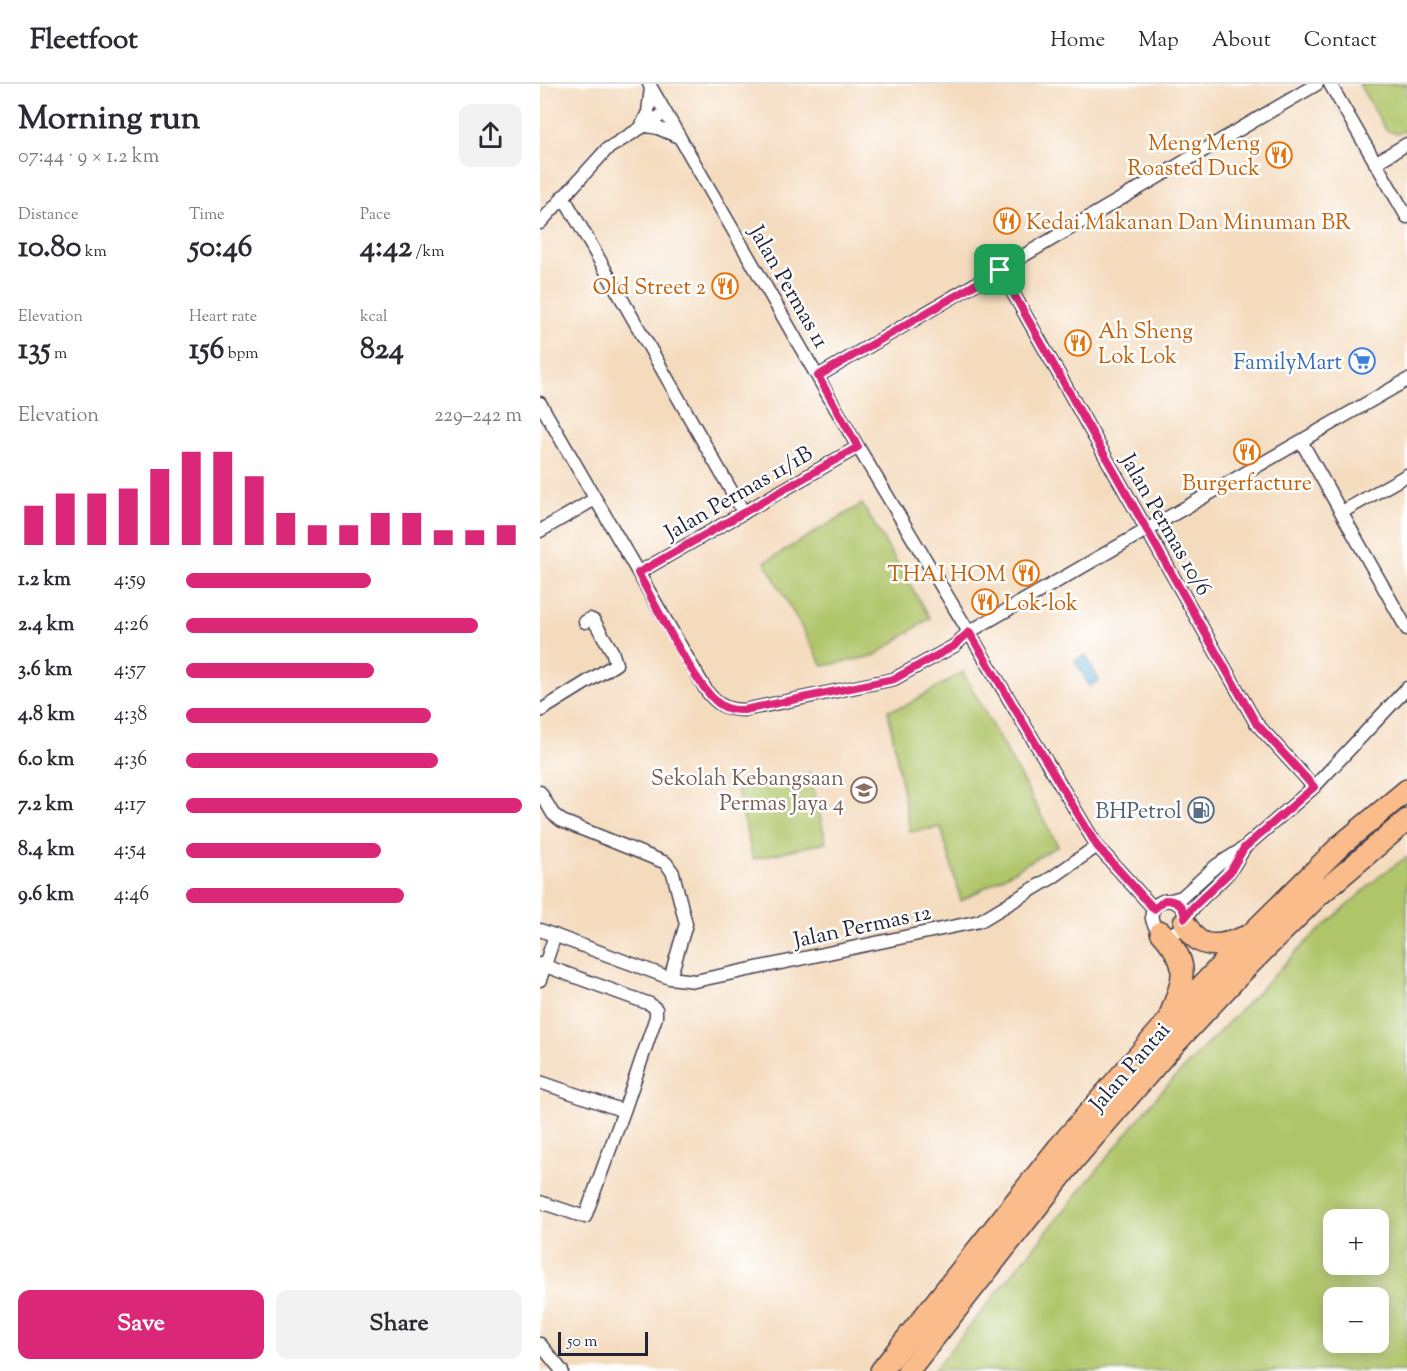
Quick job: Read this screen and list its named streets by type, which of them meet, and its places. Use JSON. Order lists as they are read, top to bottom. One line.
{"streets":{"highway":["Jalan Pantai"],"street":["Jalan Permas 11","Jalan Permas 11/1B","Jalan Permas 10/6","Jalan Permas 12"]},"crossings":[["Jalan Permas 11","Jalan Permas 11/1B"],["Jalan Permas 11","Jalan Permas 12"]],"places":{"restaurant":["Meng Meng Roasted Duck","Kedai Makanan Dan Minuman BR","Old Street 2","Ah Sheng Lok Lok","Burgerfacture","THAI HOM","Lok-lok"],"supermarket":["FamilyMart"],"school or university":["Sekolah Kebangsaan Permas Jaya 4"],"fuel station":["BHPetrol"]},"scale_bar":"50 m","page":{"header":"Fleetfoot","nav":["Home","Map","About","Contact"],"heading":["Morning run","07:44 · 9 × 1.2 km"],"stats":[["Distance","10.80 km"],["Time","50:46"],["Pace","4:42 /km"],["Elevation","135 m"],["Heart rate","156 bpm"],["kcal","824"]],"chart":["Elevation","229–242 m"],"list":[{"name":"1.2 km","note":"4:59"},{"name":"2.4 km","note":"4:26"},{"name":"3.6 km","note":"4:57"},{"name":"4.8 km","note":"4:38"},{"name":"6.0 km","note":"4:36"},{"name":"7.2 km","note":"4:17"},{"name":"8.4 km","note":"4:54"},{"name":"9.6 km","note":"4:46"}],"map_buttons":["+","−"],"buttons":["Save","Share"],"scale":"50 m"}}
